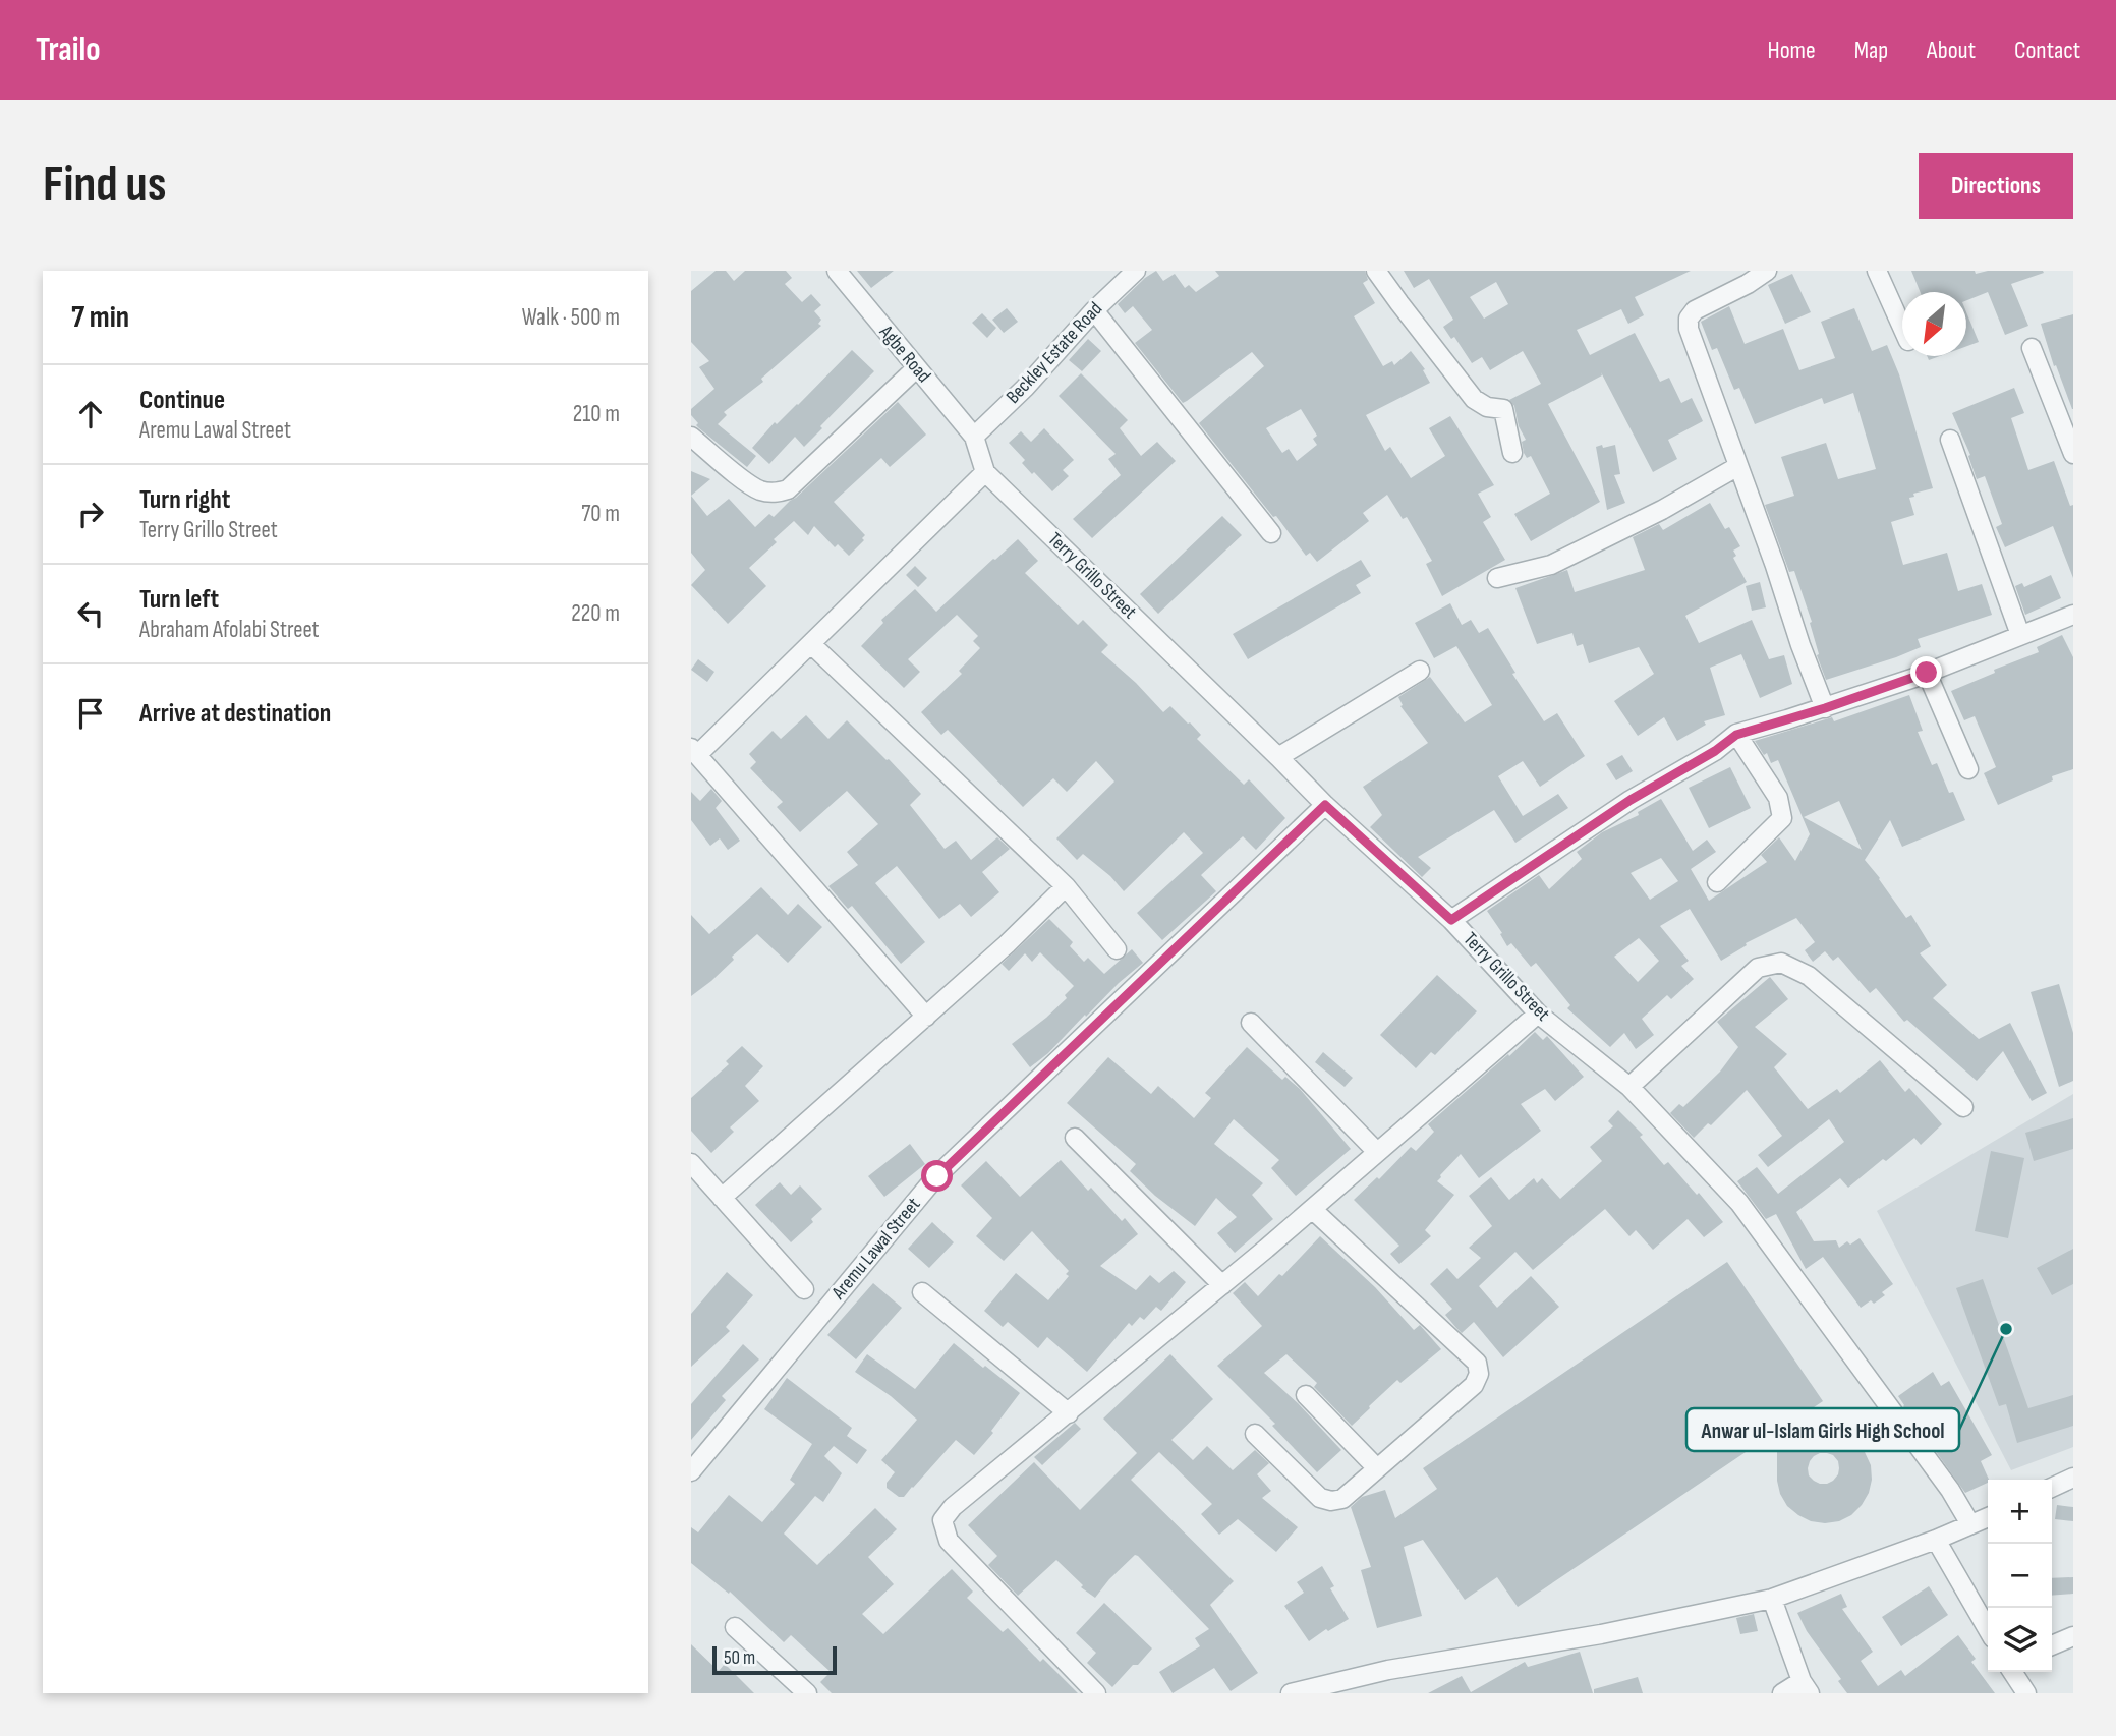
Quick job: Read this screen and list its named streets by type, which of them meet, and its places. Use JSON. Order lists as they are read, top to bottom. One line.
{"streets":{"street":["Beckley Estate Road","Agbe Road","Terry Grillo Street","Aremu Lawal Street"]},"crossings":[["Beckley Estate Road","Agbe Road"],["Beckley Estate Road","Terry Grillo Street"],["Agbe Road","Terry Grillo Street"],["Terry Grillo Street","Aremu Lawal Street"]],"places":["Anwar ul-Islam Girls High School"],"scale_bar":"50 m","north":"bottom left","page":{"header":"Trailo","nav":["Home","Map","About","Contact"],"buttons":"Directions","title":"Find us","heading":["7 min","Walk · 500 m"],"list":[["Continue","Aremu Lawal Street","210 m"],["Turn right","Terry Grillo Street","70 m"],["Turn left","Abraham Afolabi Street","220 m"],"Arrive at destination"],"map_buttons":["+","−"],"scale":"50 m"}}
